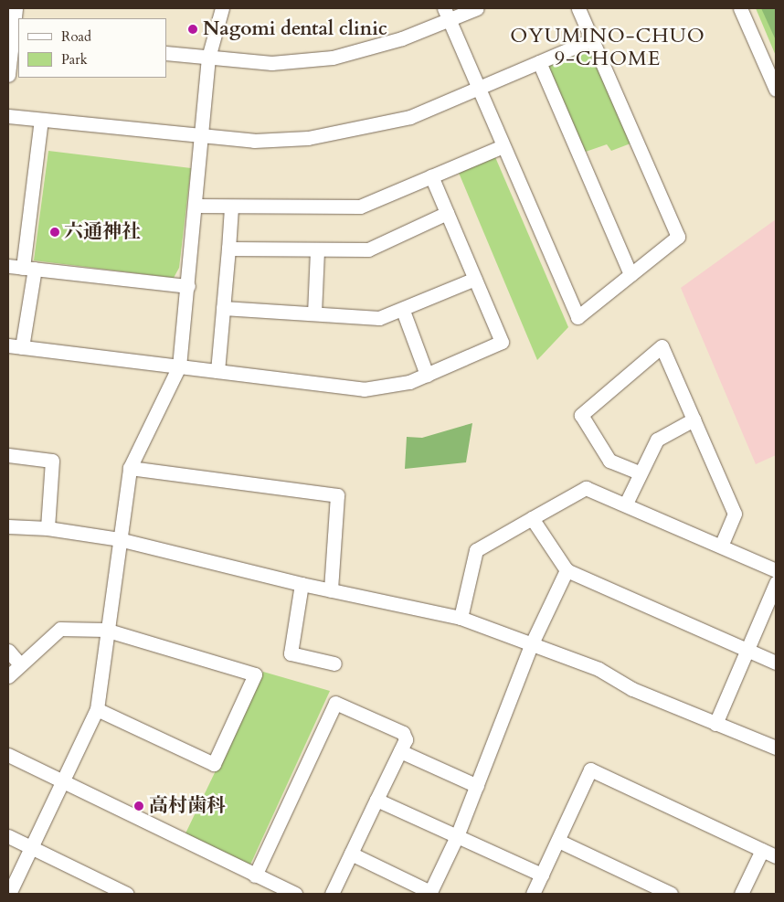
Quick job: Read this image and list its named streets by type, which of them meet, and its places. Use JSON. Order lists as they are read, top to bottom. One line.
{"districts":["OYUMINO-CHUO 9-CHOME"],"places":["Nagomi dental clinic","六通神社","高村歯科"],"legend":["Road","Park"]}
